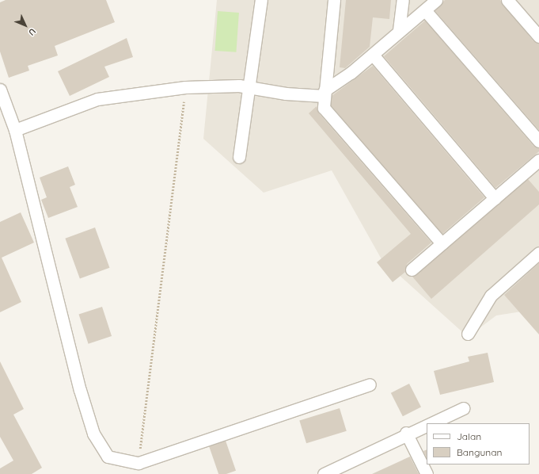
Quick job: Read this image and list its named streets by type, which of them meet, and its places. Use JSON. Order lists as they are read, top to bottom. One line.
{"legend":["Jalan","Bangunan"],"north":"bottom right"}
